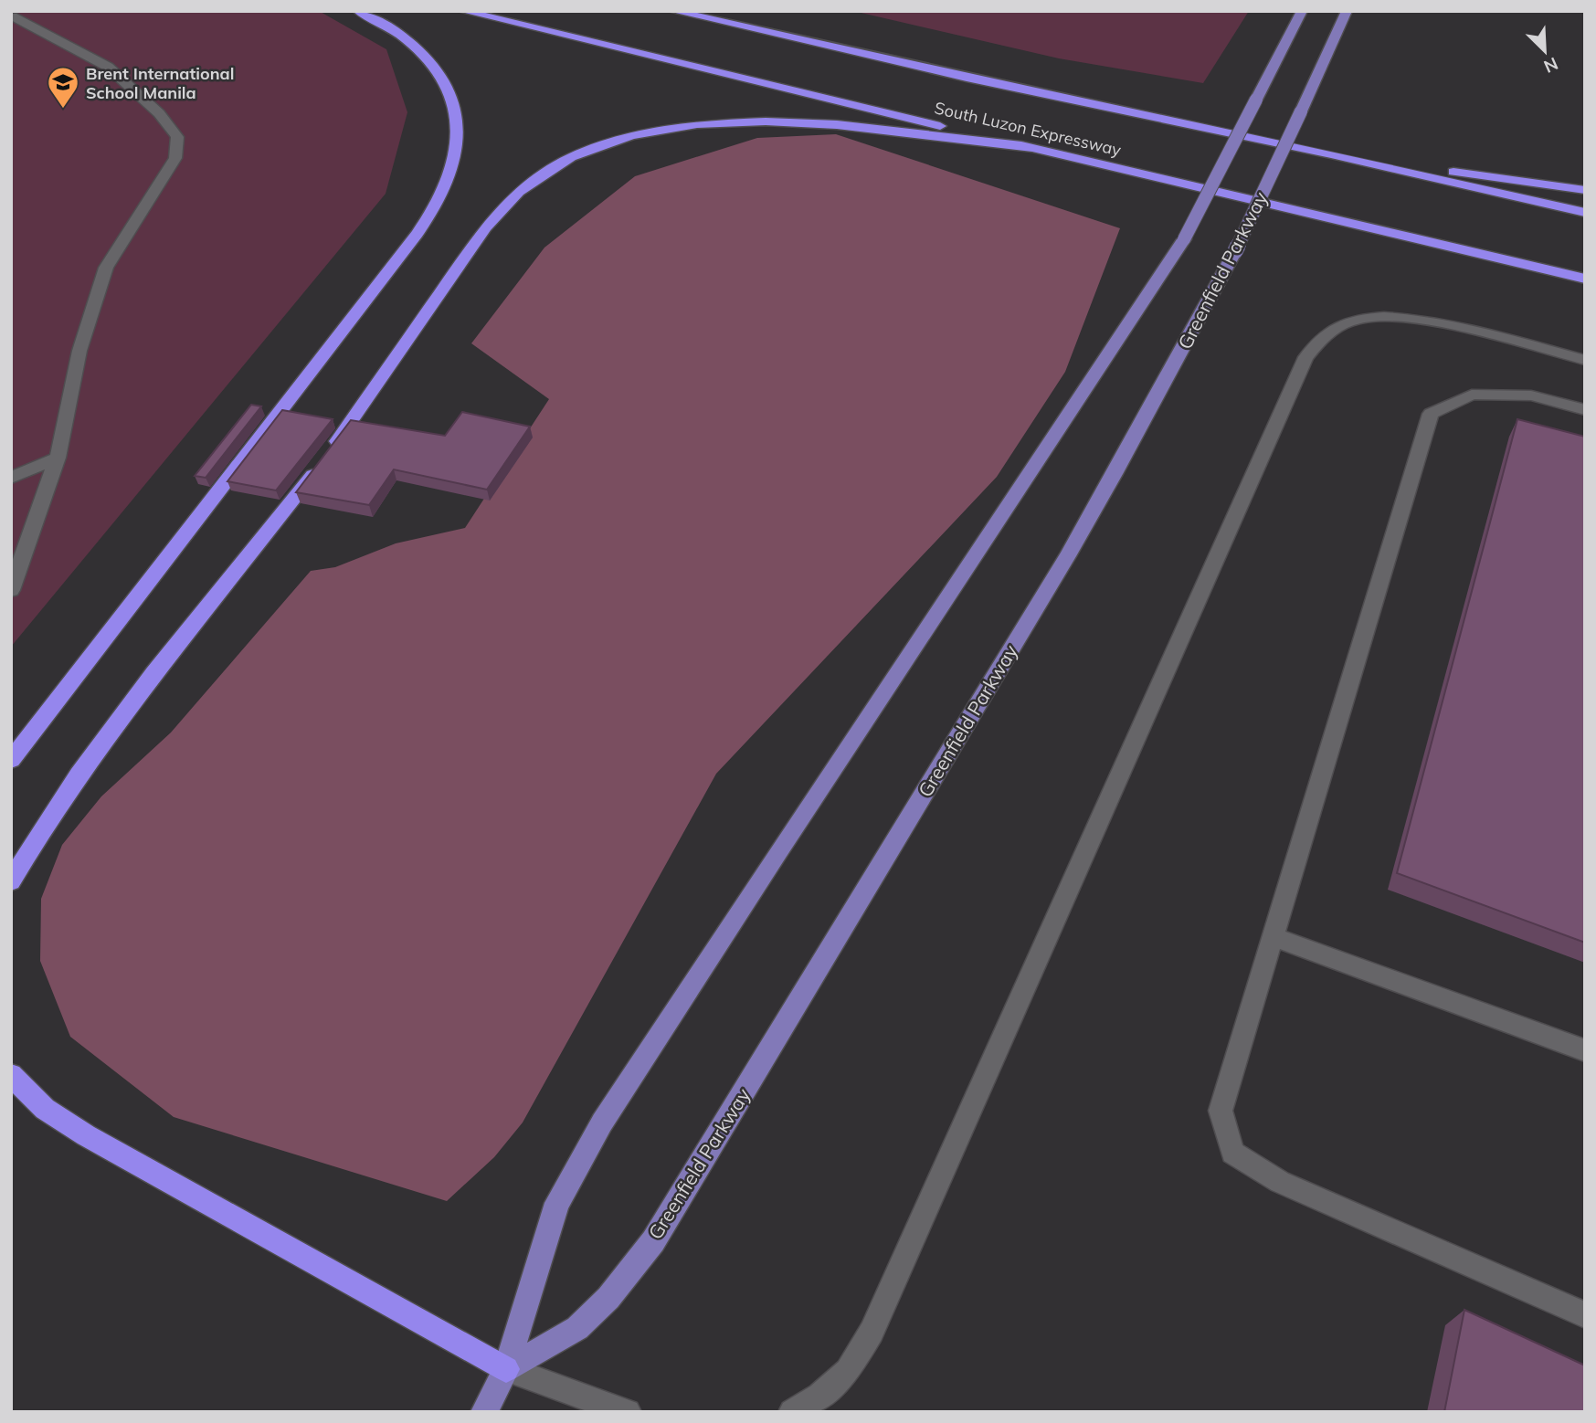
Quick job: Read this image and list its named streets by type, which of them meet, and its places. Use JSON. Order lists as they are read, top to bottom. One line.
{"streets":{"highway":["South Luzon Expressway"],"main road":["Greenfield Parkway"]},"places":{"school or university":["Brent International School Manila"]},"north":"bottom right"}
